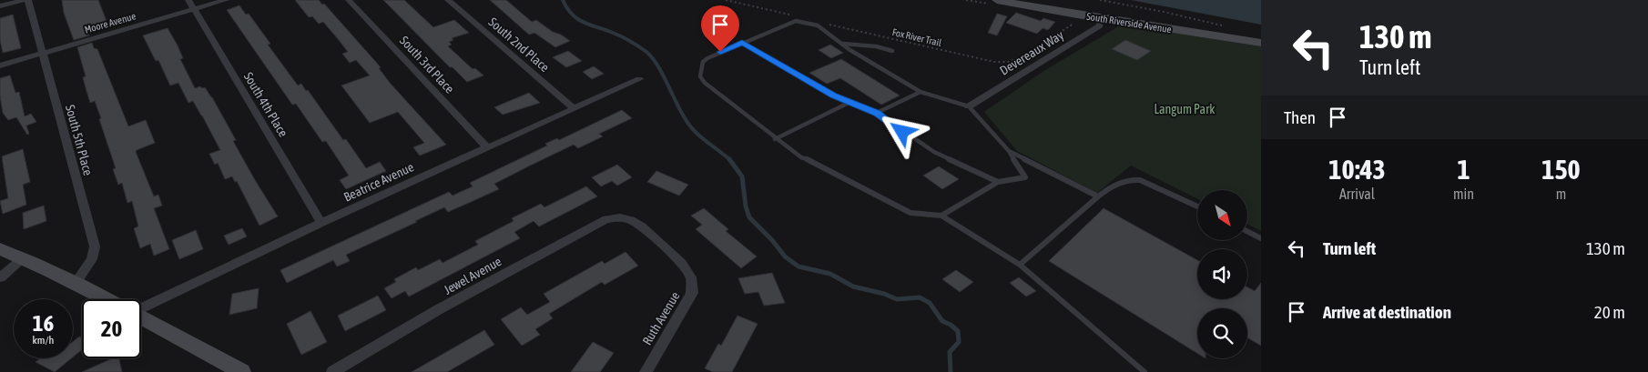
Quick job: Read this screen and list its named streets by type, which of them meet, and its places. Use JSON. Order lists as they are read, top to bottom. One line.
{"streets":{"main road":["South Riverside Avenue"],"street":["Moore Avenue","South 2nd Place","Devereaux Way","South 3rd Place","South 4th Place","South 5th Place","Beatrice Avenue","Jewel Avenue","Ruth Avenue"],"path":["Fox River Trail"]},"crossings":[["Moore Avenue","South 4th Place"],["Moore Avenue","South 5th Place"],["South Riverside Avenue","Fox River Trail"],["South Riverside Avenue","Devereaux Way"],["South 2nd Place","Beatrice Avenue"],["South 3rd Place","Beatrice Avenue"],["South 4th Place","Beatrice Avenue"],["Jewel Avenue","Ruth Avenue"]],"parks":["Langum Park"],"north":"bottom right","page":{"turn":["130 m","Turn left"],"then":"Then","eta":["10:43","Arrival","1","min","150","m"],"list":[{"name":"Turn left","value":"130 m"},{"name":"Arrive at destination","value":"20 m"}],"speed":"16 km/h","limit":"20"}}
